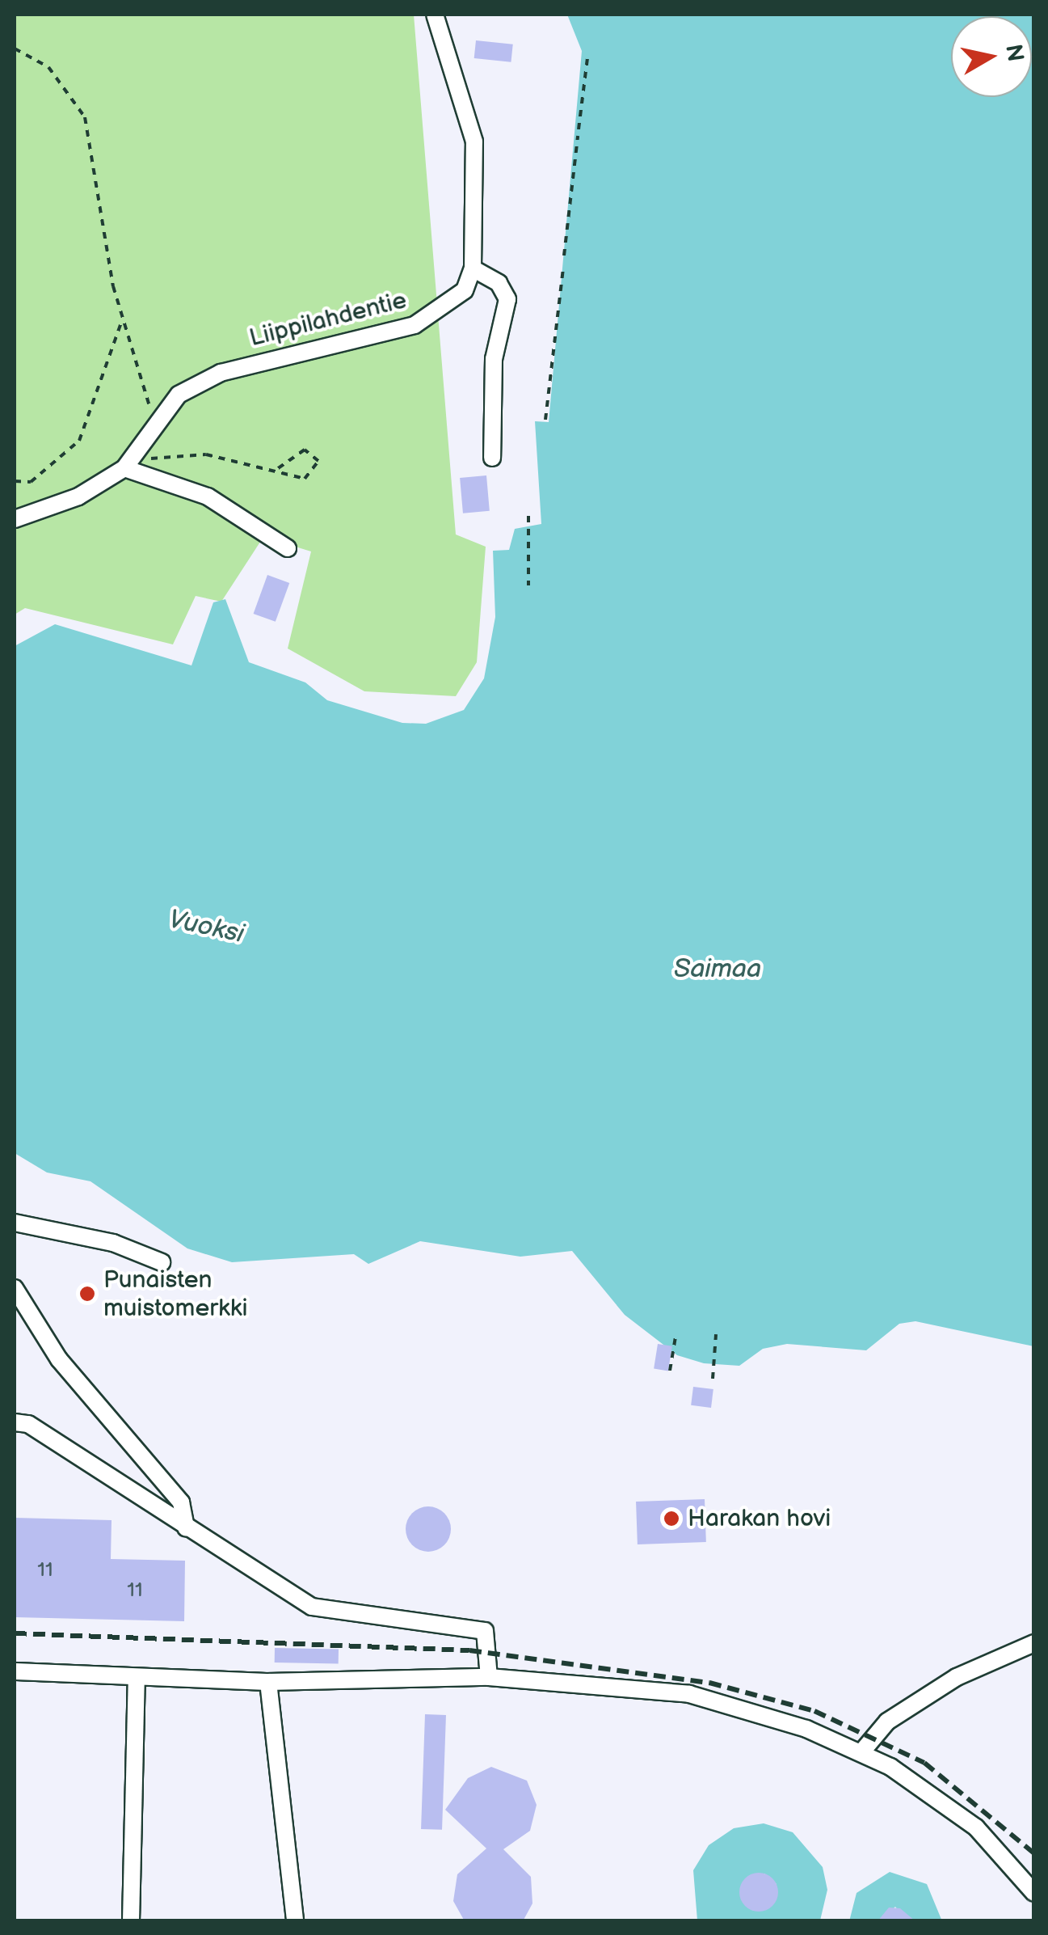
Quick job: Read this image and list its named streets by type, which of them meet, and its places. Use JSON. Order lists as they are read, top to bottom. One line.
{"streets":{"street":["Liippilahdentie"]},"water":["Vuoksi","Saimaa"],"places":["Punaisten muistomerkki","Harakan hovi"],"house_numbers":["11","11"],"north":"right"}
